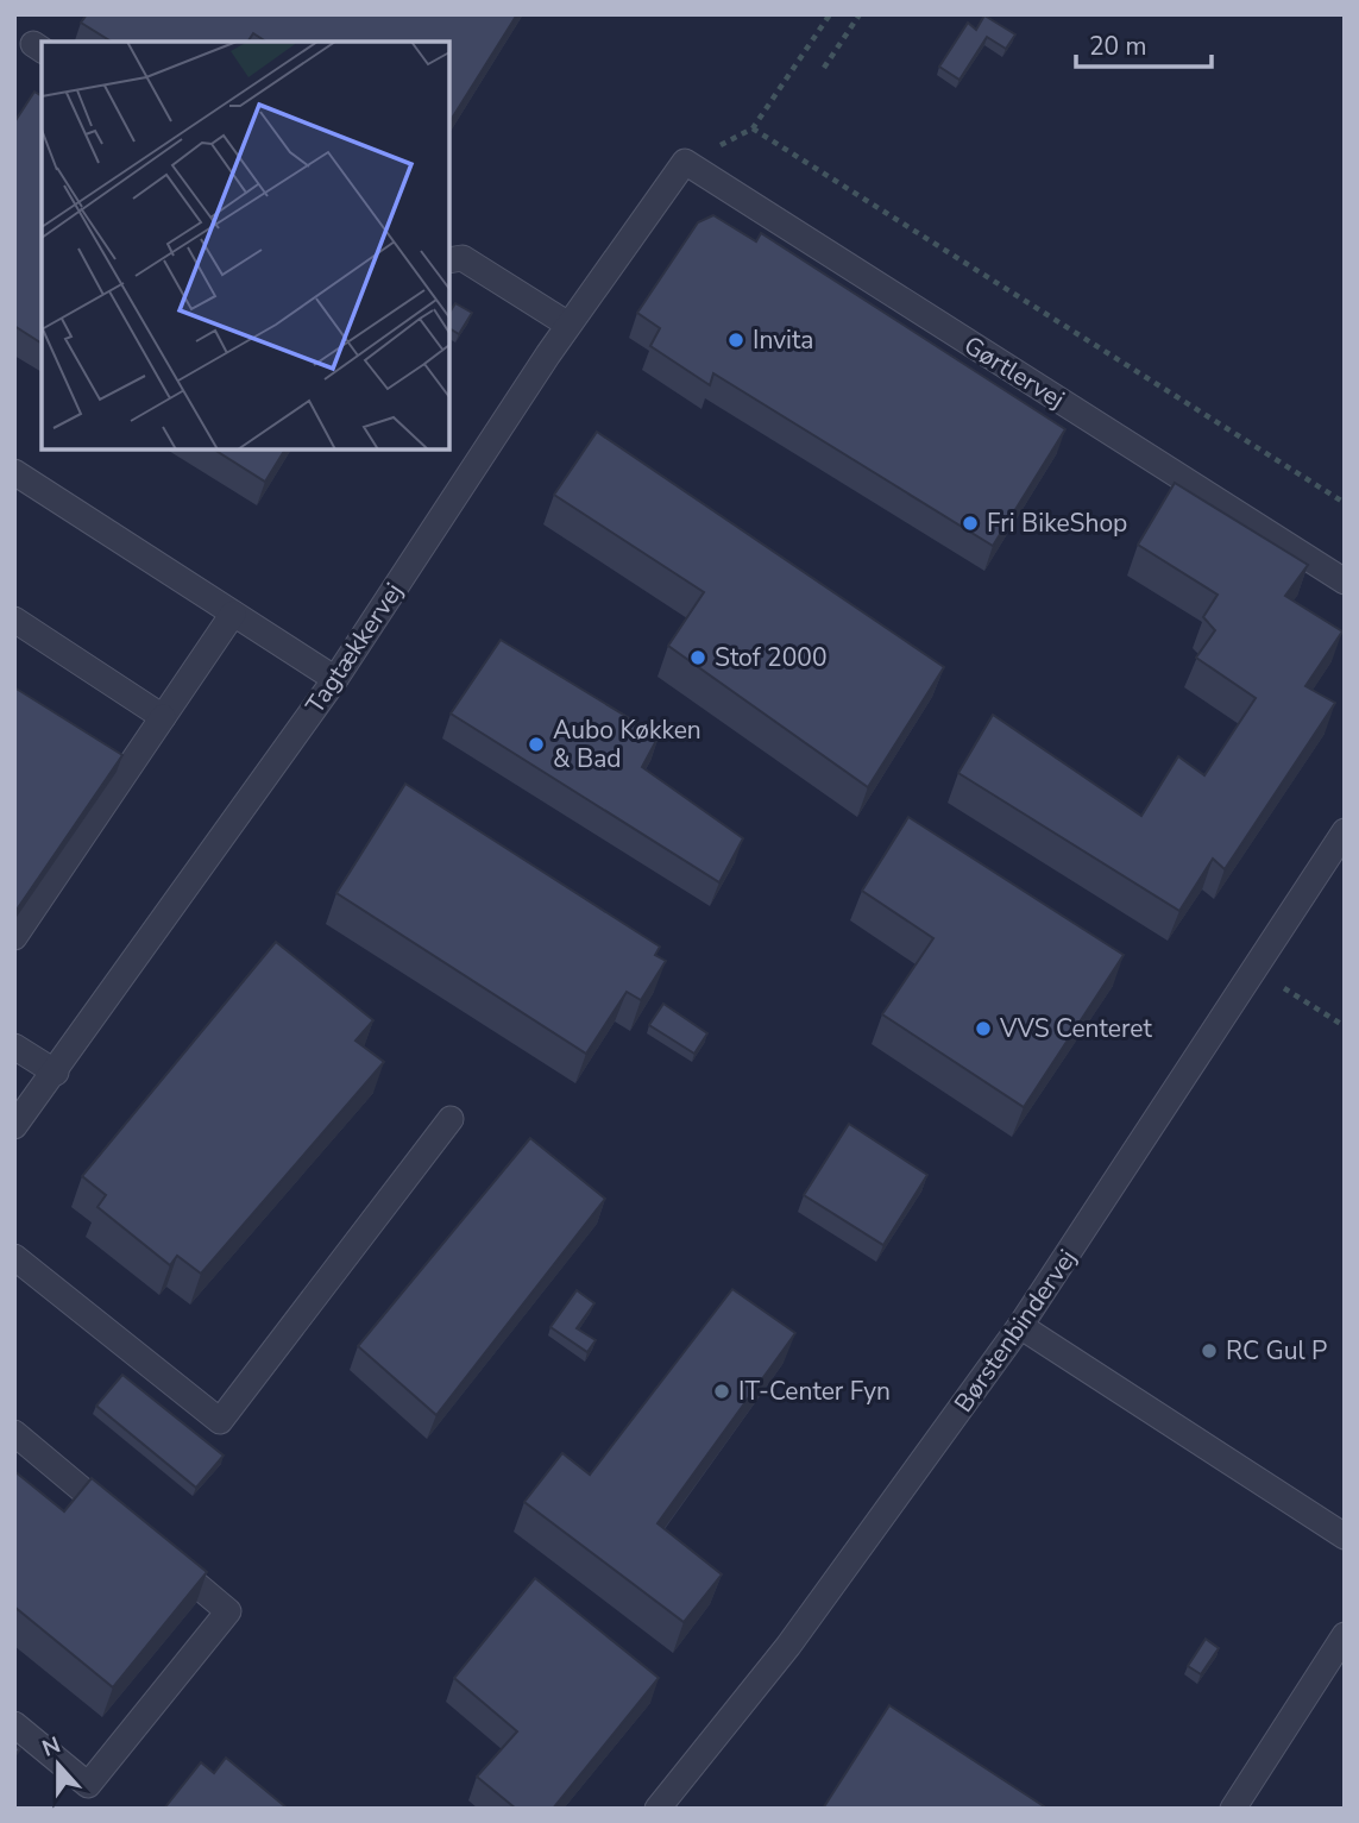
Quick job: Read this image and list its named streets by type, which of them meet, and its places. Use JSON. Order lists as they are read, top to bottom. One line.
{"streets":{"street":["Gørtlervej","Tagtækkervej","Børstenbindervej"]},"crossings":[["Gørtlervej","Tagtækkervej"]],"places":["Invita","Fri BikeShop","Stof 2000","Aubo Køkken & Bad","VVS Centeret","RC Gul P","IT-Center Fyn"],"scale_bar":"20 m","north":"top"}
